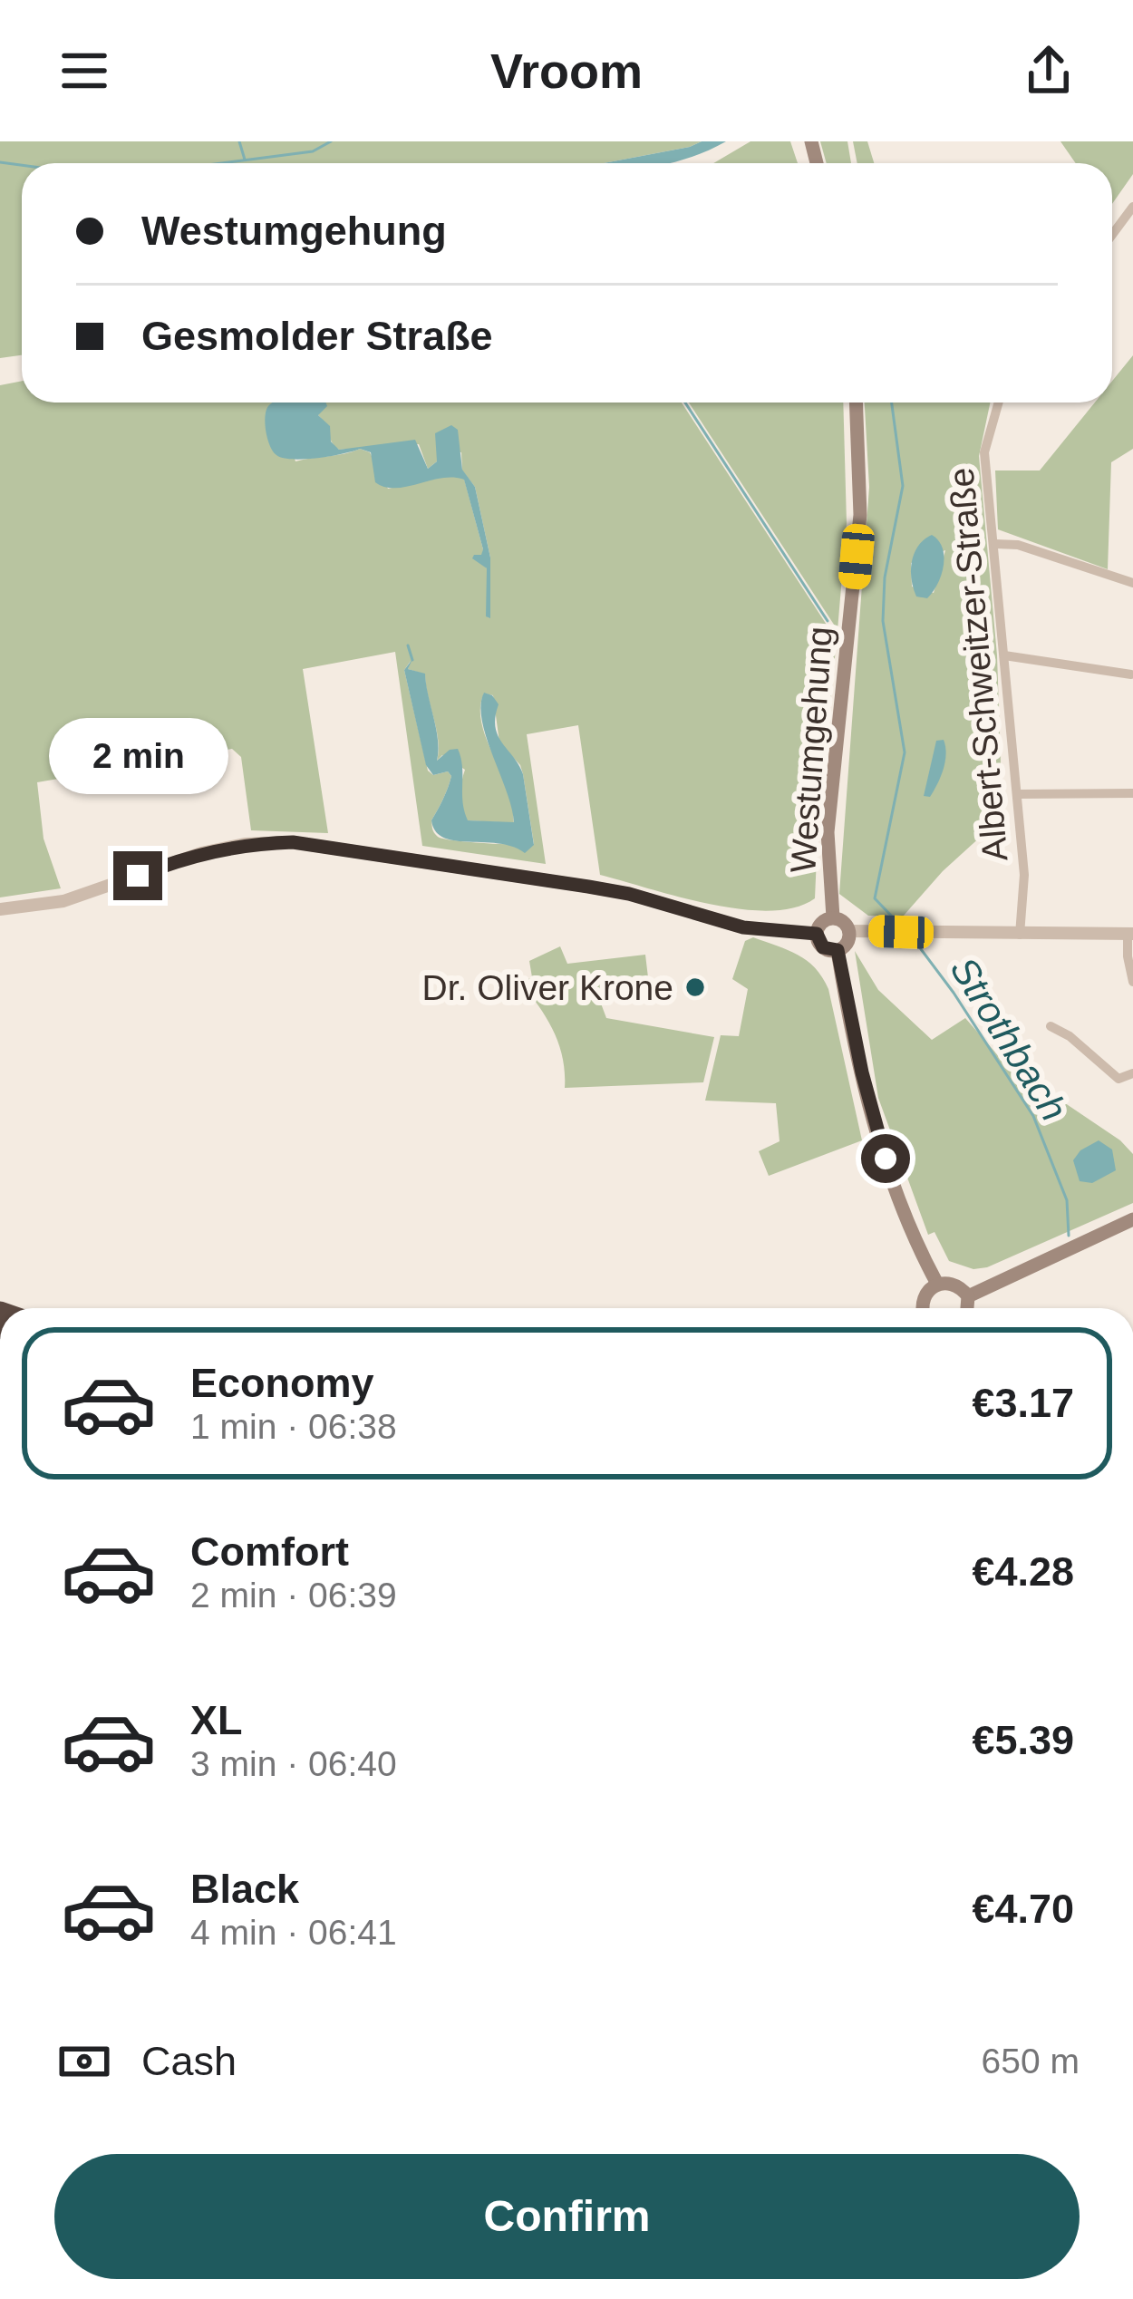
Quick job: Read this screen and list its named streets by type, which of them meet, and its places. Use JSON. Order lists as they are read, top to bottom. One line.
{"streets":{"main road":["Westumgehung"],"street":["Albert-Schweitzer-Straße"]},"water":["Strothbach"],"places":["Dr. Oliver Krone"],"page":{"header":"Vroom","banner":["Westumgehung","Gesmolder Straße"],"bubble":"2 min","list":[{"name":"Economy","note":"1 min · 06:38","value":"€3.17"},{"name":"Comfort","note":"2 min · 06:39","value":"€4.28"},{"name":"XL","note":"3 min · 06:40","value":"€5.39"},{"name":"Black","note":"4 min · 06:41","value":"€4.70"}],"pay":["Cash","650 m"],"buttons":"Confirm"}}
